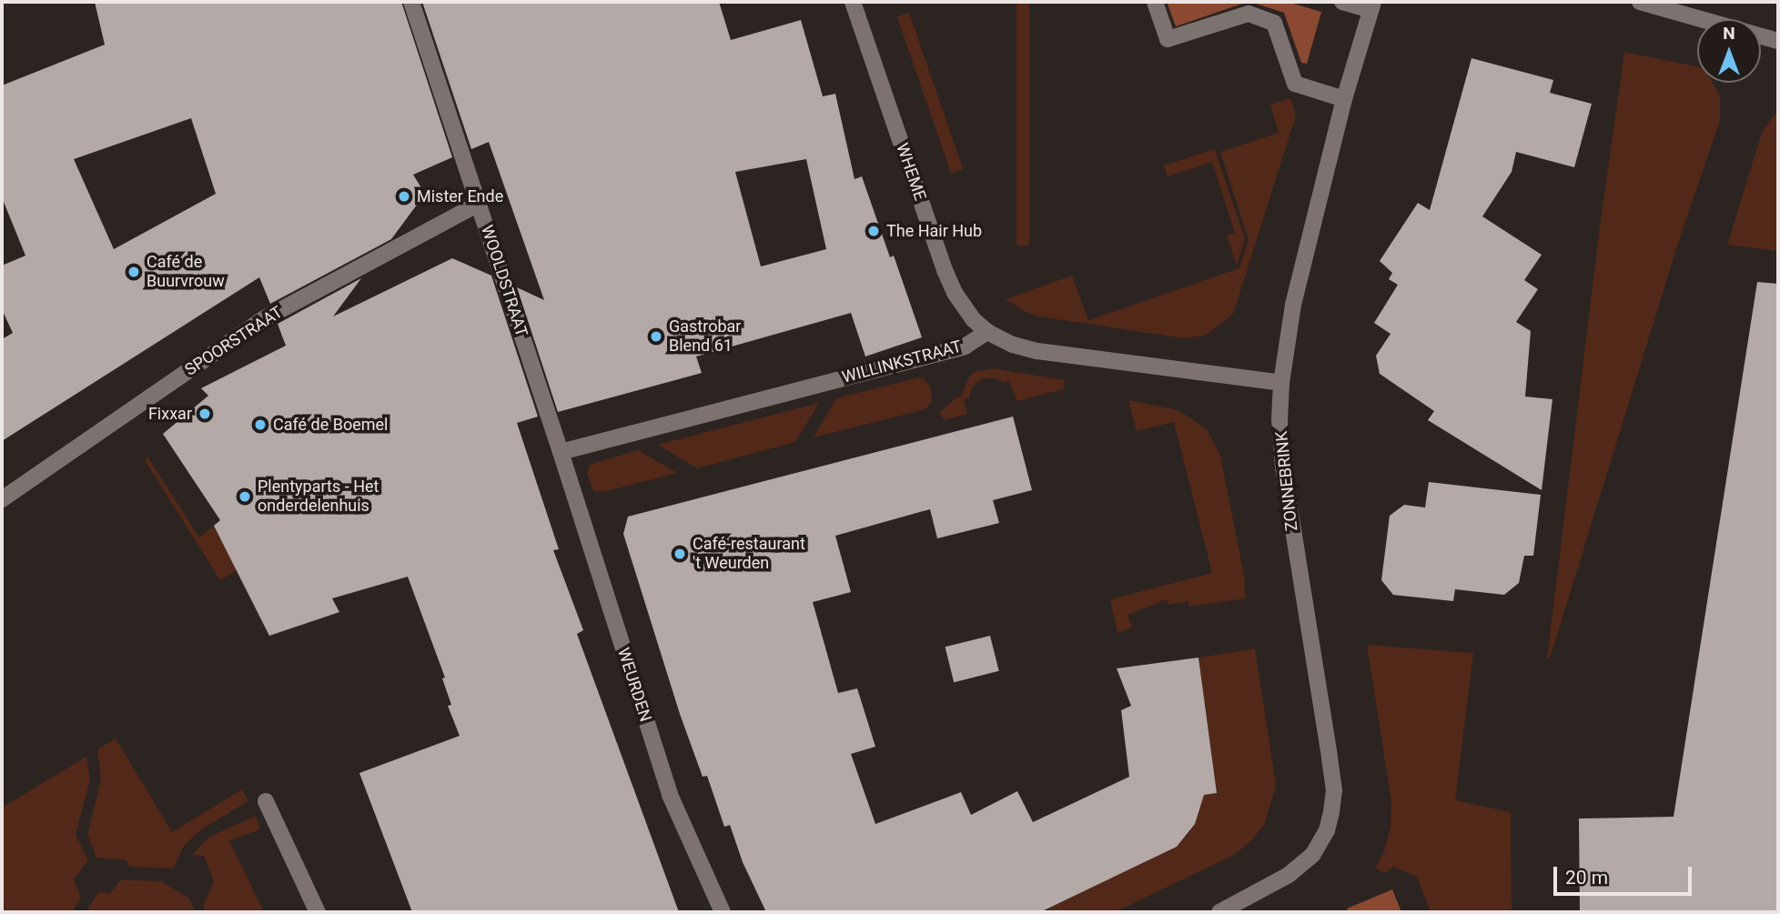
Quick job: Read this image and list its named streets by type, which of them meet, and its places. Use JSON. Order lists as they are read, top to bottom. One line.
{"streets":{"street":["WHEME","WOOLDSTRAAT","SPOORSTRAAT","WILLINKSTRAAT","ZONNEBRINK","WEURDEN"]},"crossings":[["WHEME","WILLINKSTRAAT"],["WOOLDSTRAAT","SPOORSTRAAT"],["WOOLDSTRAAT","WILLINKSTRAAT"],["WOOLDSTRAAT","WEURDEN"],["WILLINKSTRAAT","WEURDEN"]],"places":["Mister Ende","The Hair Hub","Café de Buurvrouw","Gastrobar Blend 61","Fixxar","Café de Boemel","Plentyparts - Het onderdelenhuis","Café-restaurant 't Weurden"],"scale_bar":"20 m","north":"top"}
